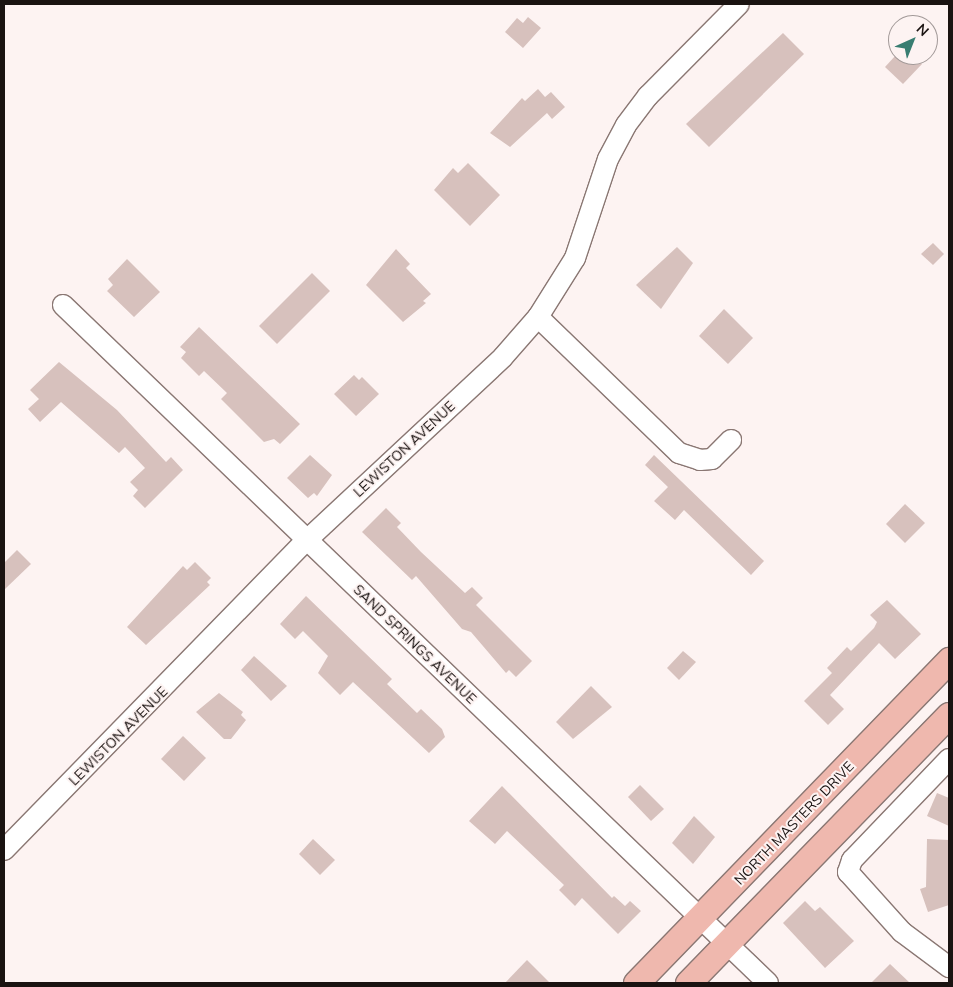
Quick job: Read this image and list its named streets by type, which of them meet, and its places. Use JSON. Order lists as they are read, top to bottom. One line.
{"streets":{"main road":["NORTH MASTERS DRIVE"],"street":["LEWISTON AVENUE","SAND SPRINGS AVENUE"]},"crossings":[["LEWISTON AVENUE","SAND SPRINGS AVENUE"],["SAND SPRINGS AVENUE","NORTH MASTERS DRIVE"]],"north":"top right"}
